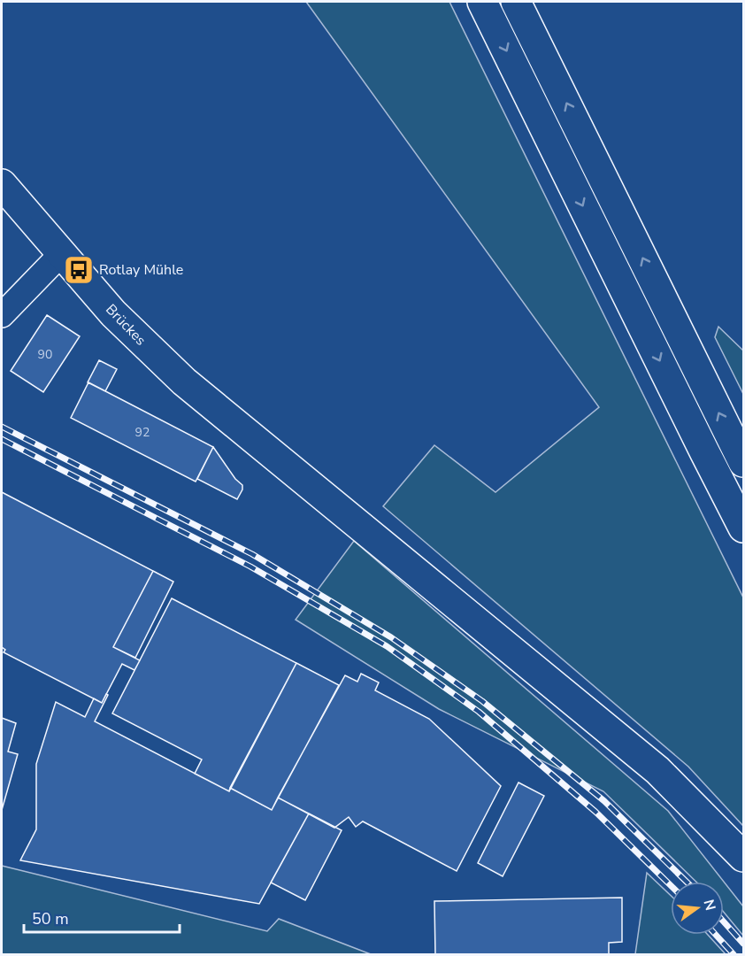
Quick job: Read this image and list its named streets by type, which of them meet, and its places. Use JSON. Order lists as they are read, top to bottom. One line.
{"streets":{"main road":["Brückes"]},"places":{"bus stop":["Rotlay Mühle"]},"house_numbers":["90","92"],"scale_bar":"50 m","north":"right"}
